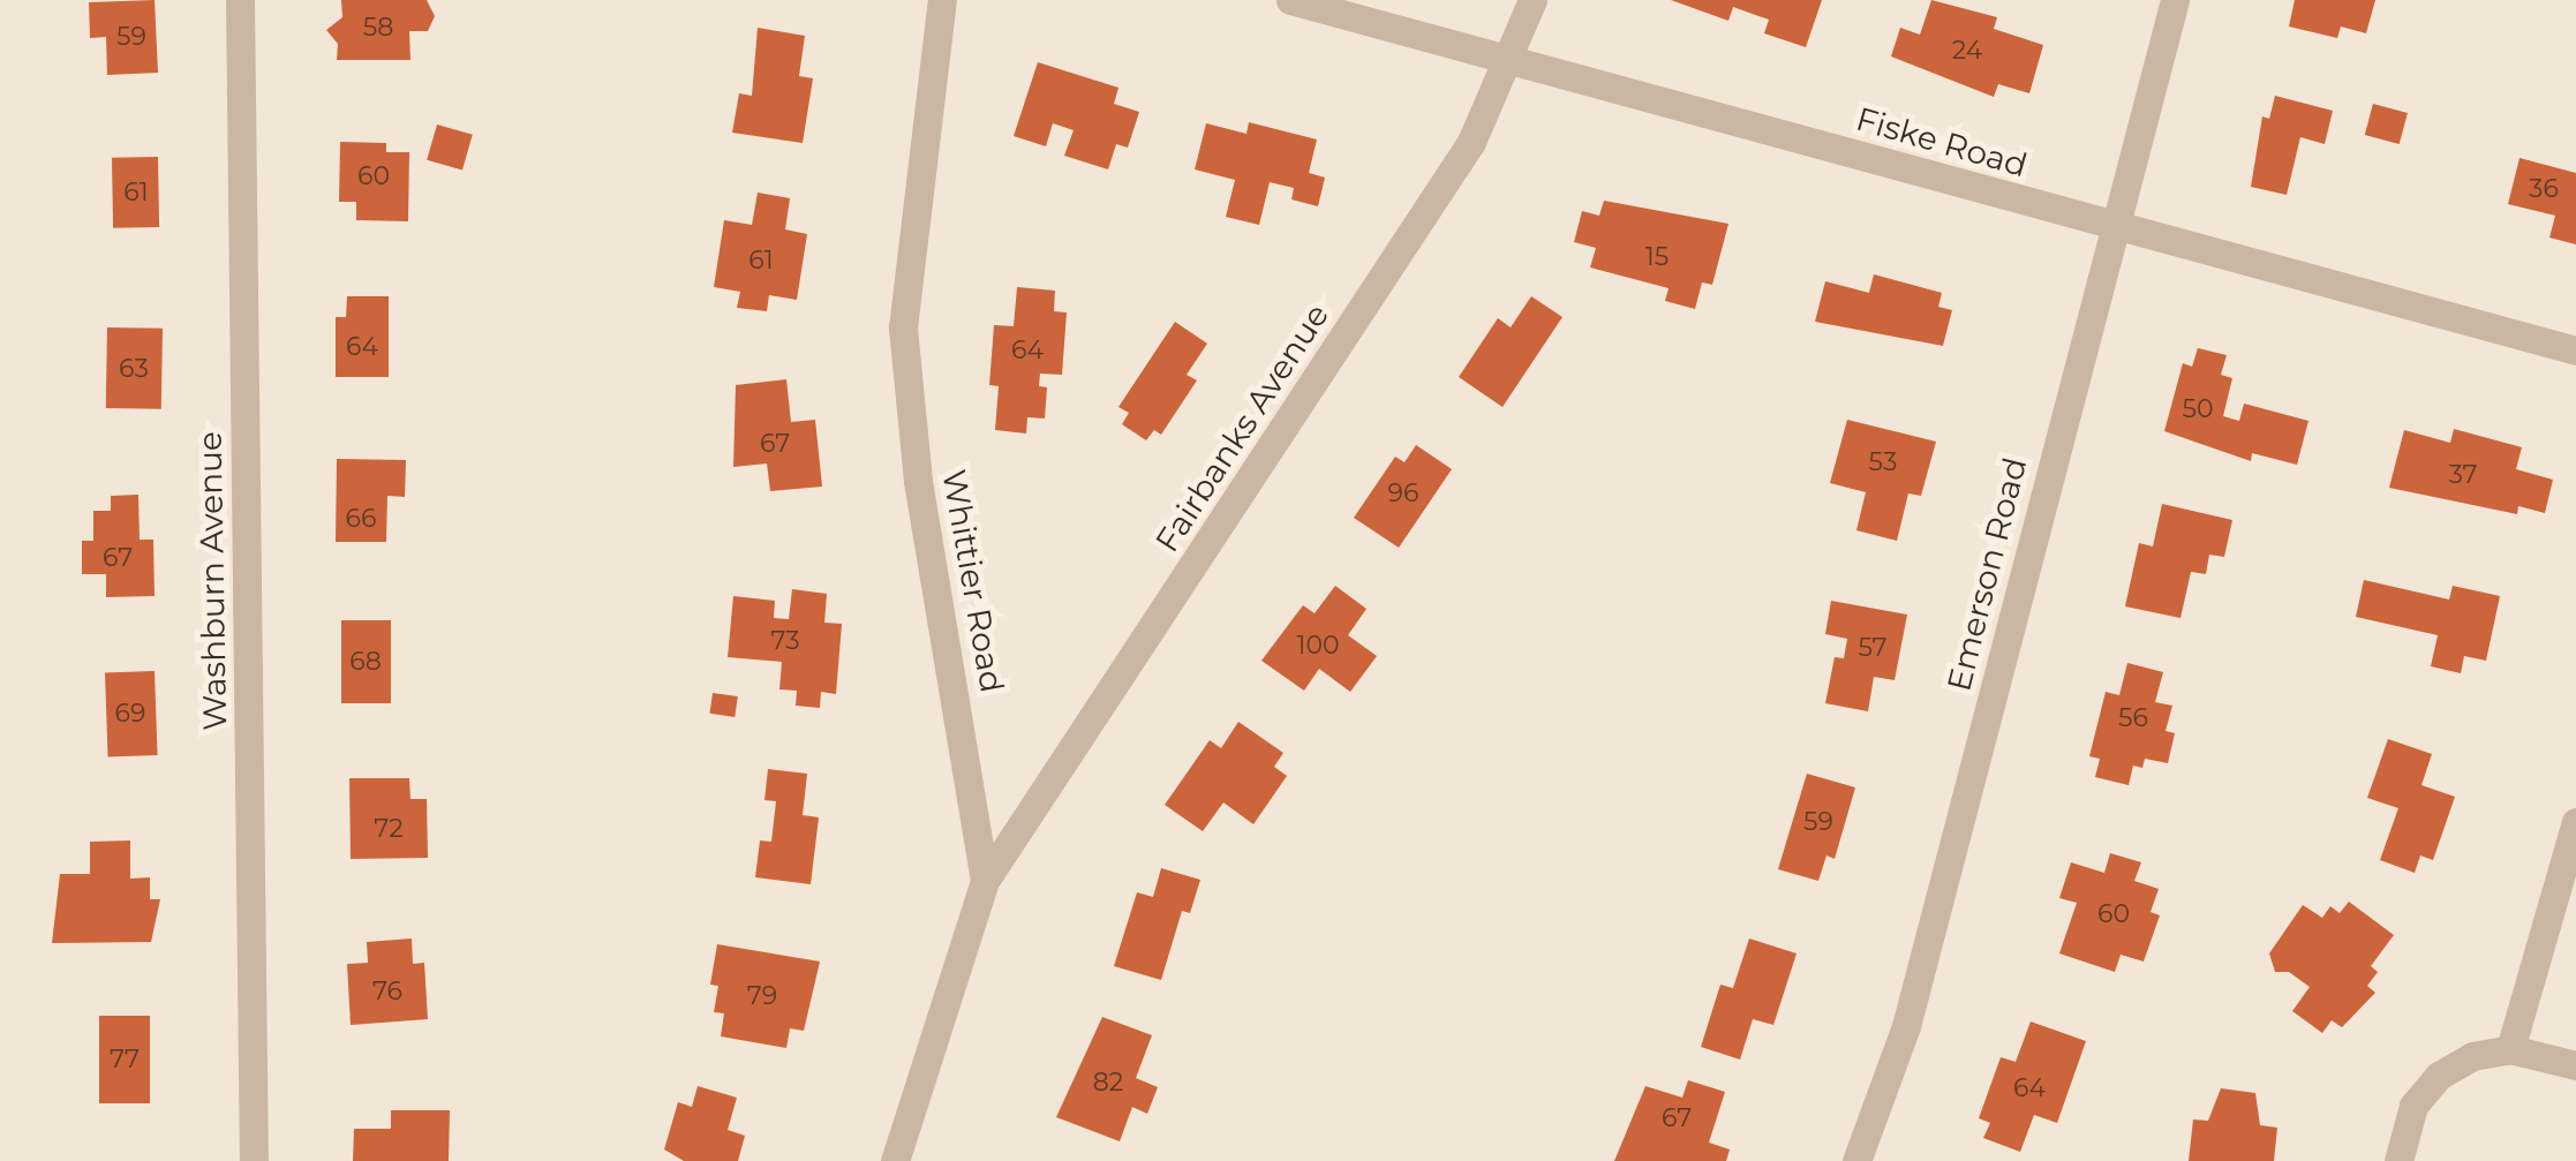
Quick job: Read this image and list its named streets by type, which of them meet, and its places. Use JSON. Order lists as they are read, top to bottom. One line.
{"streets":{"street":["Fiske Road","Fairbanks Avenue","Emerson Road","Washburn Avenue","Whittier Road"]},"crossings":[["Fiske Road","Fairbanks Avenue"],["Fiske Road","Emerson Road"],["Fairbanks Avenue","Whittier Road"]],"house_numbers":["58","59","24","60","36","61","15","61","64","64","63","50","67","53","37","96","66","67","73","100","57","68","69","56","59","72","60","76","79","77","82","64","67"]}
